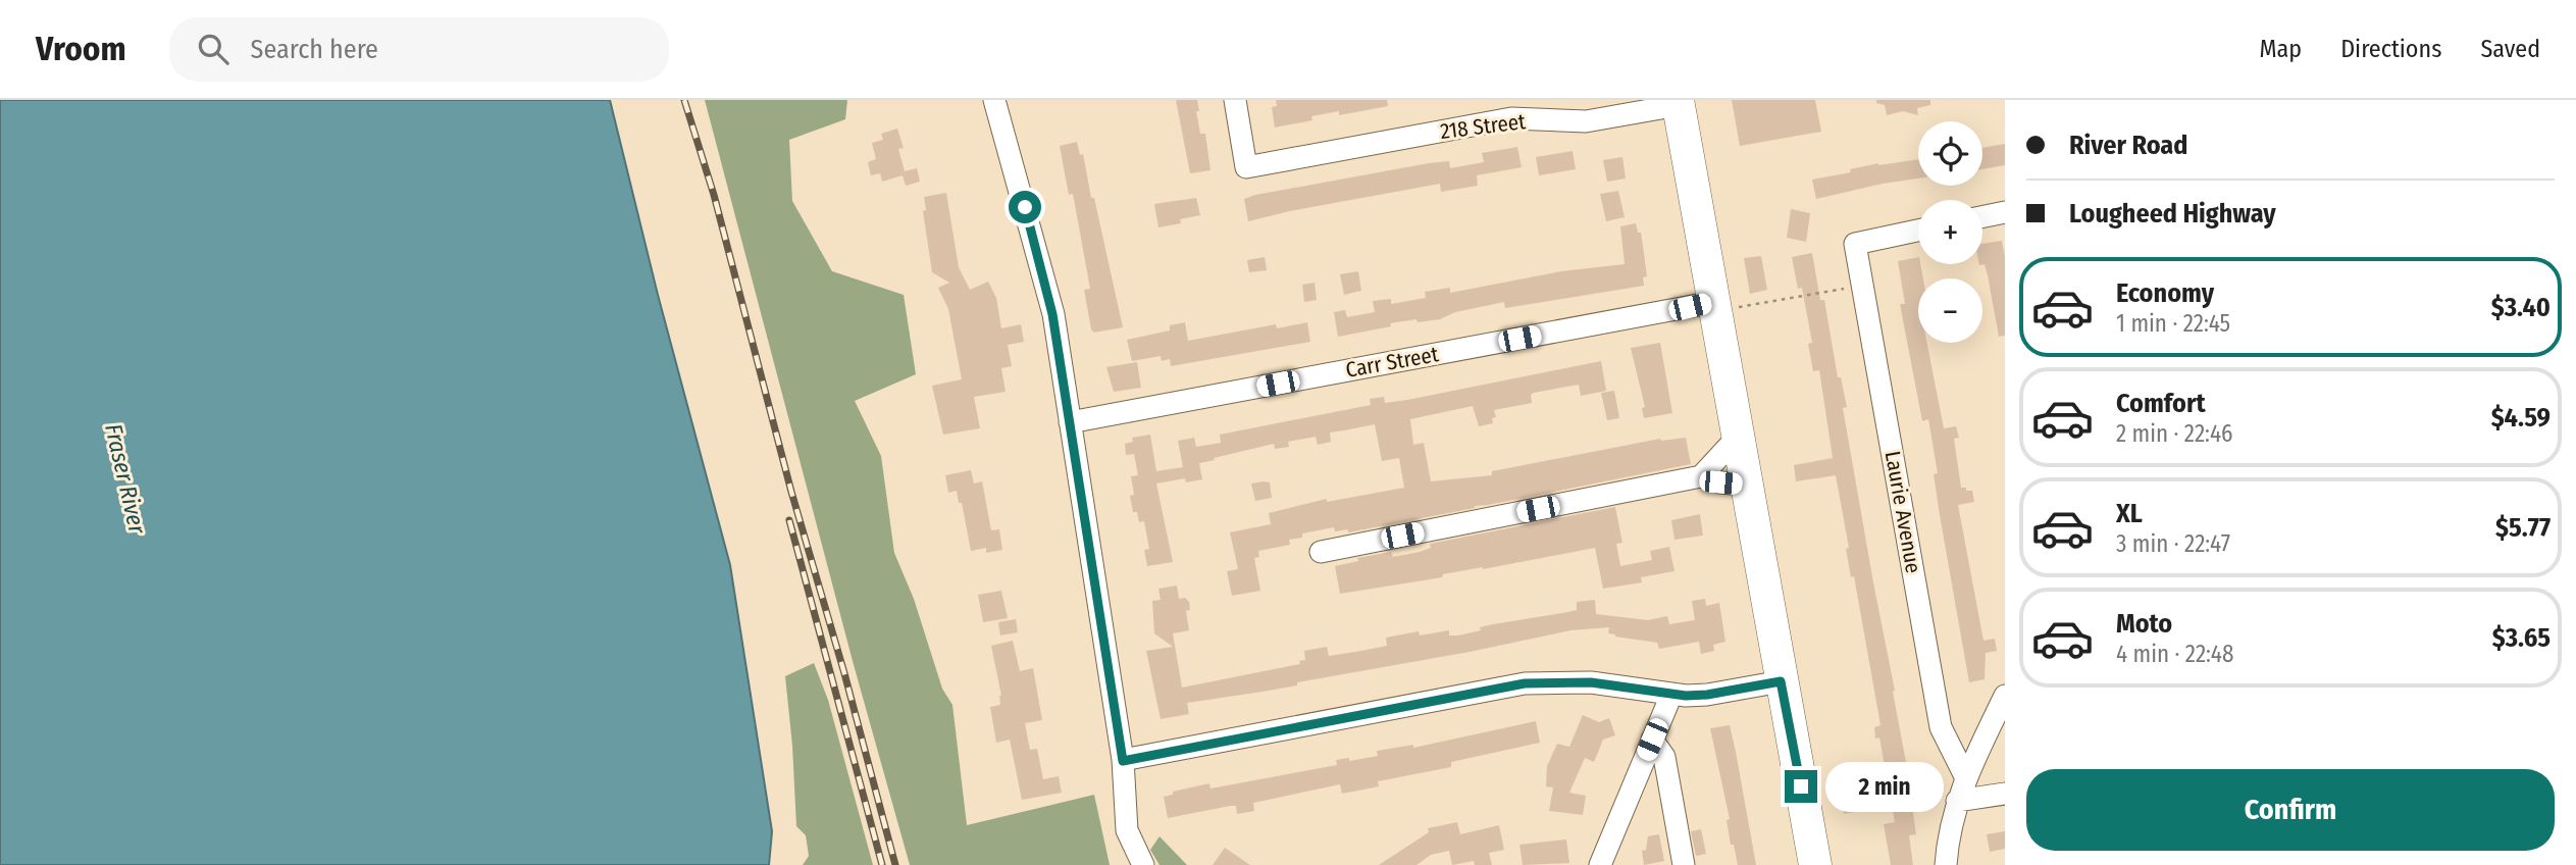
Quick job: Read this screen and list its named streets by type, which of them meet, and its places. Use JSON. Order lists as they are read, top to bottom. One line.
{"streets":{"street":["218 Street","Carr Street","Laurie Avenue"]},"water":["Fraser River"],"page":{"header":"Vroom","search":"Search here","nav":["Map","Directions","Saved"],"banner":["River Road","Lougheed Highway"],"map_buttons":["+","−"],"list":[{"name":"Economy","note":"1 min · 22:45","value":"$3.40"},{"name":"Comfort","note":"2 min · 22:46","value":"$4.59"},{"name":"XL","note":"3 min · 22:47","value":"$5.77"},{"name":"Moto","note":"4 min · 22:48","value":"$3.65"}],"buttons":"Confirm","bubble":"2 min"}}
